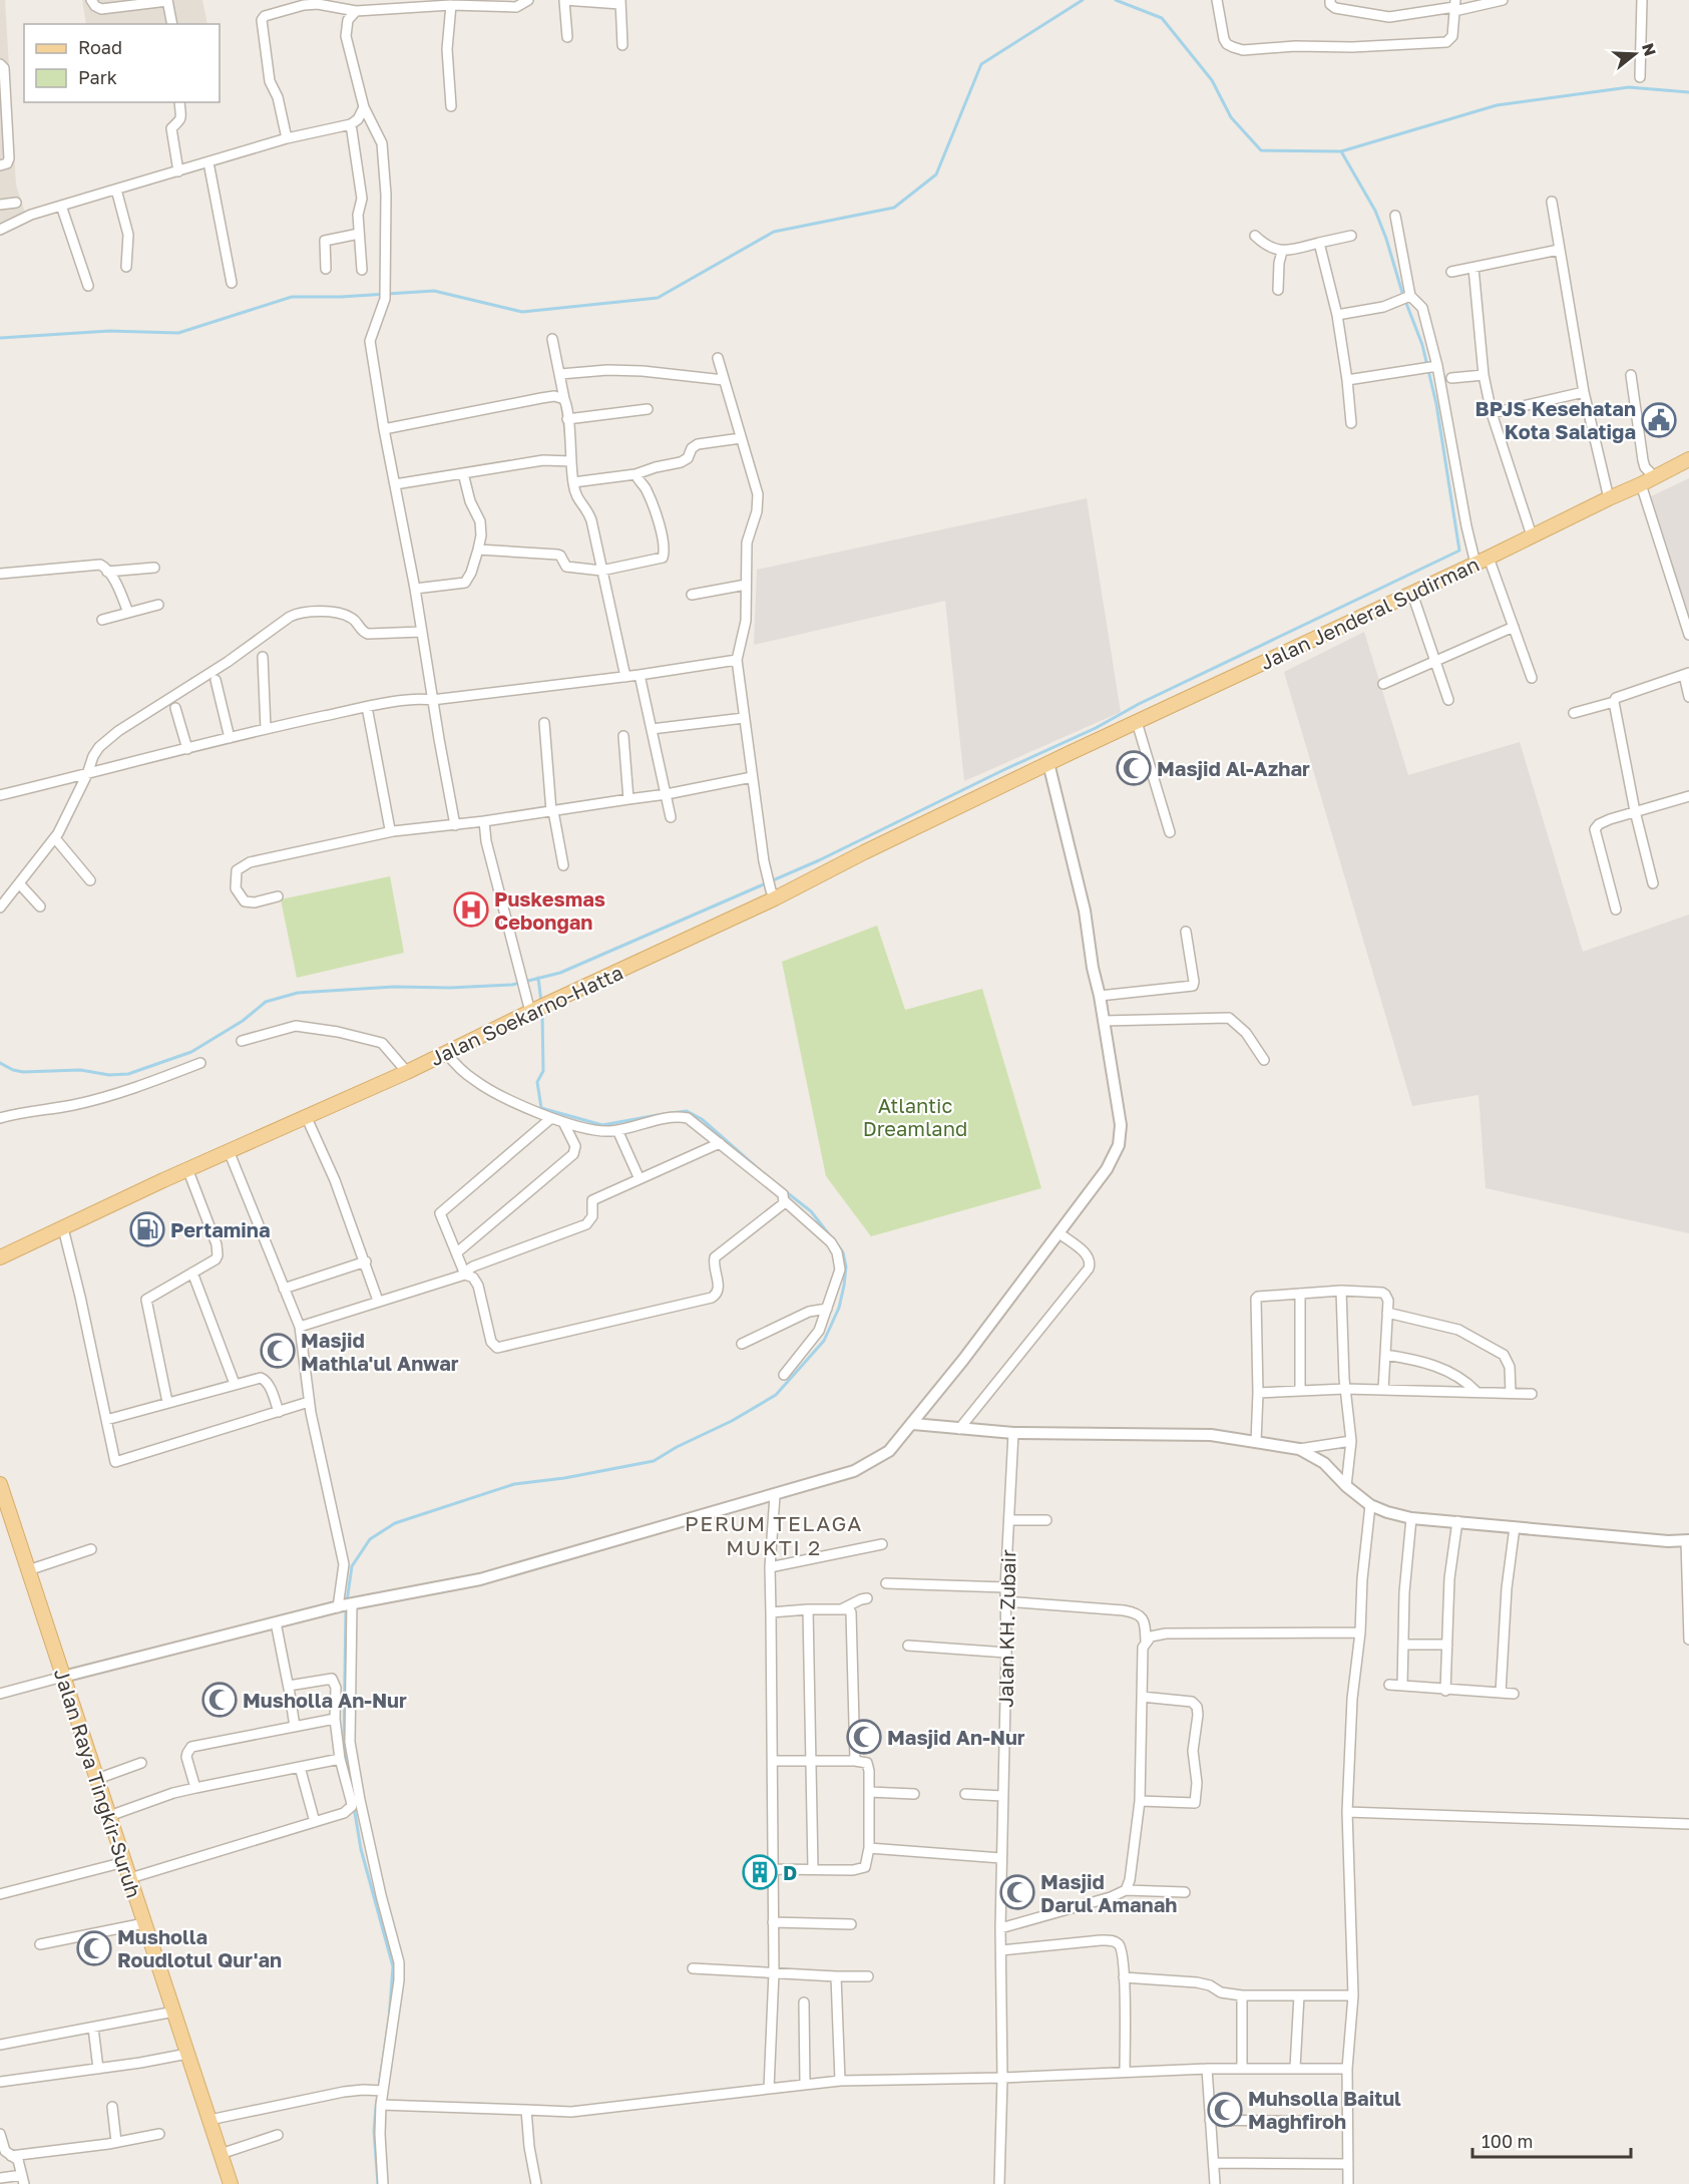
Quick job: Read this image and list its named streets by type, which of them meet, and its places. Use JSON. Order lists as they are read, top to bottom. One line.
{"streets":{"main road":["Jalan Jenderal Sudirman","Jalan Soekarno-Hatta","Jalan Raya Tingkir-Suruh"],"street":["Jalan KH. Zubair"]},"crossings":[["Jalan Jenderal Sudirman","Jalan Soekarno-Hatta"]],"districts":["PERUM TELAGA MUKTI 2"],"parks":["Atlantic Dreamland"],"places":{"public building":["BPJS Kesehatan Kota Salatiga"],"mosque":["Masjid Al-Azhar","Masjid Mathla'ul Anwar","Musholla An-Nur","Masjid An-Nur","Masjid Darul Amanah","Musholla Roudlotul Qur'an","Muhsolla Baitul Maghfiroh"],"hospital":["Puskesmas Cebongan"],"fuel station":["Pertamina"],"building":["D"]},"legend":["Road","Park"],"scale_bar":"100 m","north":"right"}
